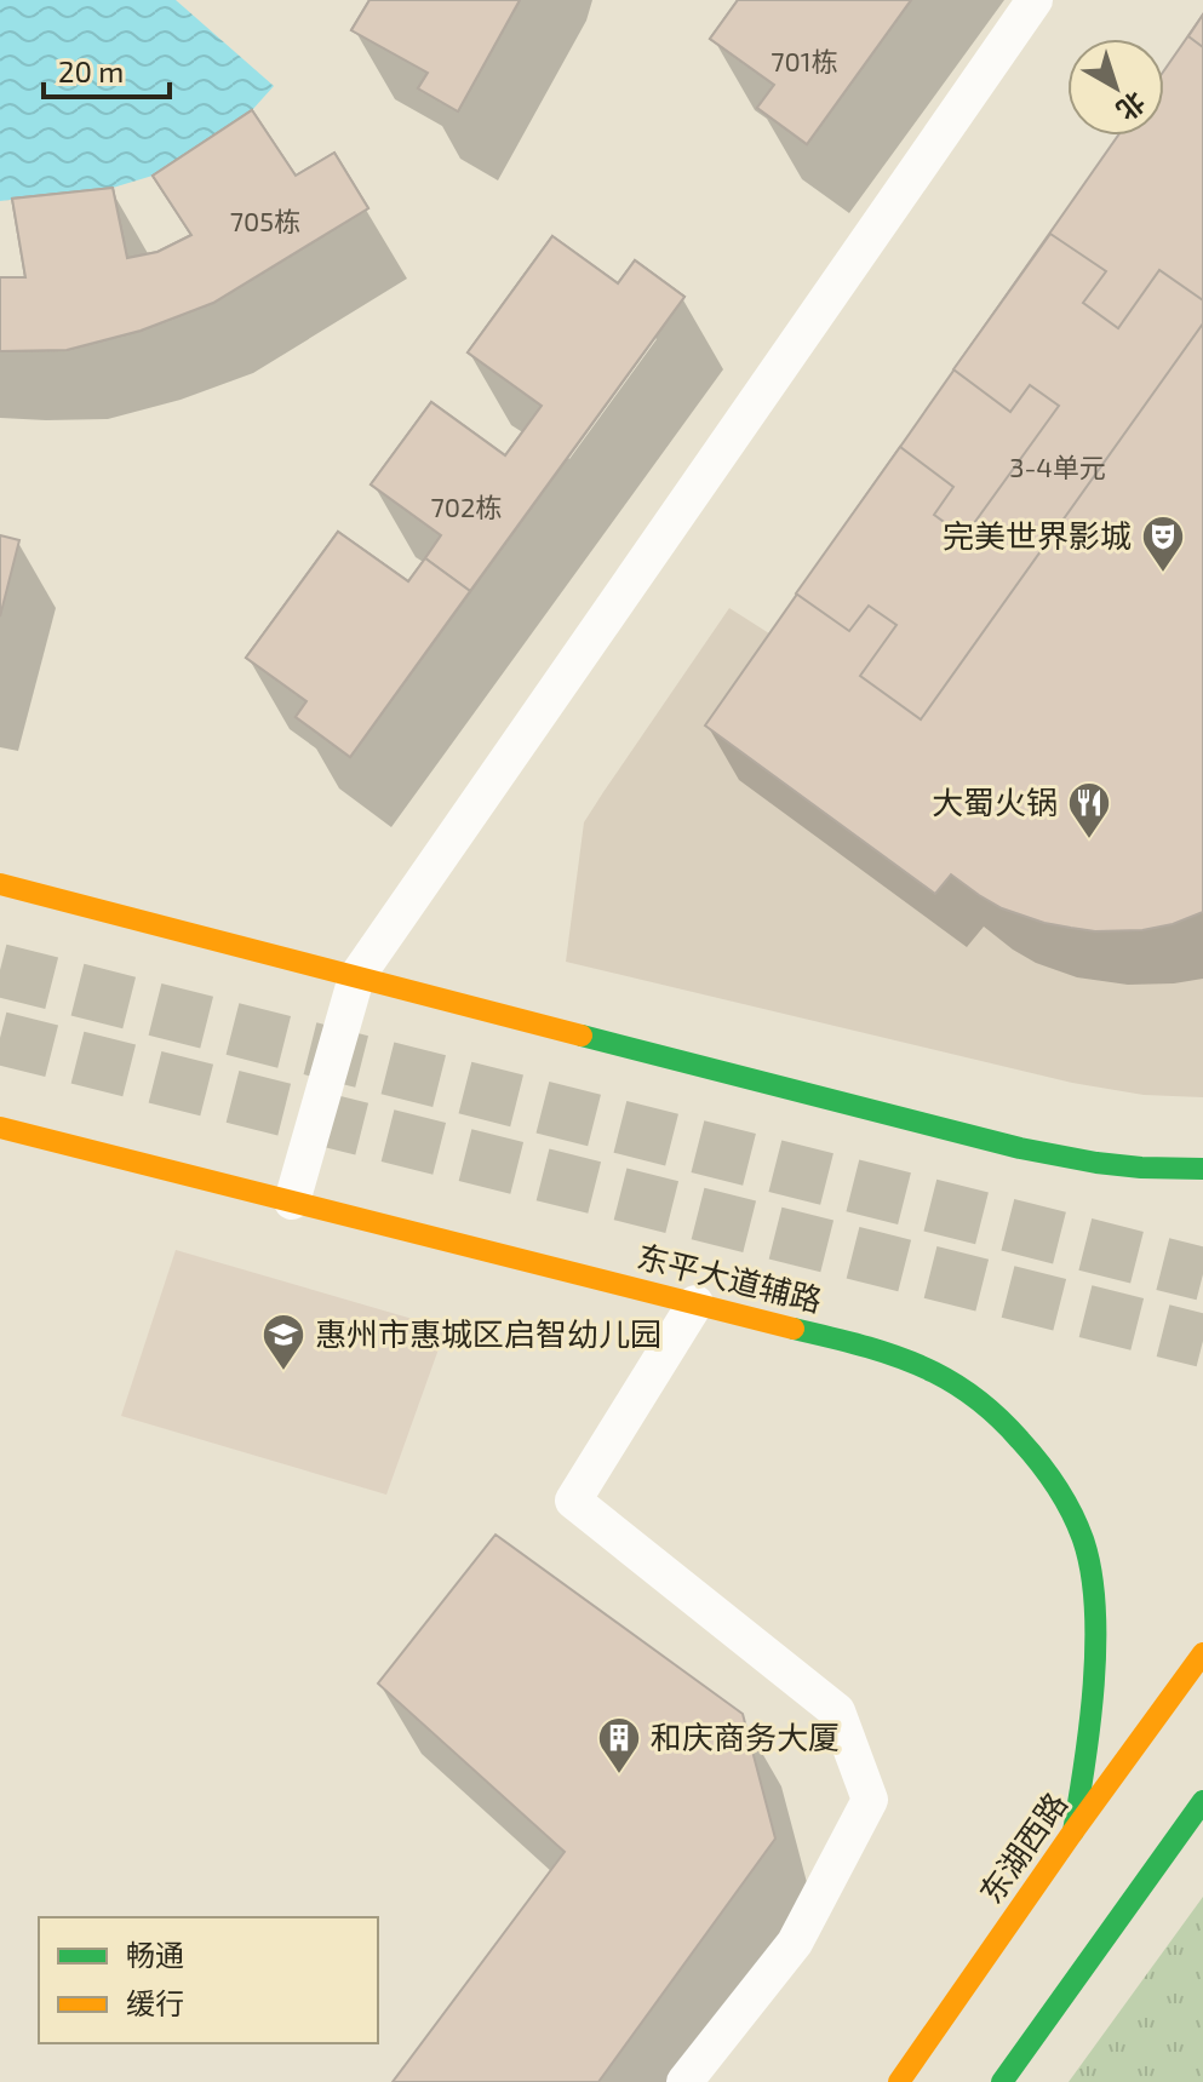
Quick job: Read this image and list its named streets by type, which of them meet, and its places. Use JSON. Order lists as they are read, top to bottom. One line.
{"streets":{"main road":["东平大道辅路","东湖西路"]},"crossings":[["东平大道辅路","东湖西路"]],"places":{"theatre":["完美世界影城"],"restaurant":["大蜀火锅"],"school or university":["惠州市惠城区启智幼儿园"],"building":["和庆商务大厦"]},"house_numbers":["701栋","705栋","3-4单元","702栋"],"legend":["畅通","缓行"],"scale_bar":"20 m","north":"bottom right"}
